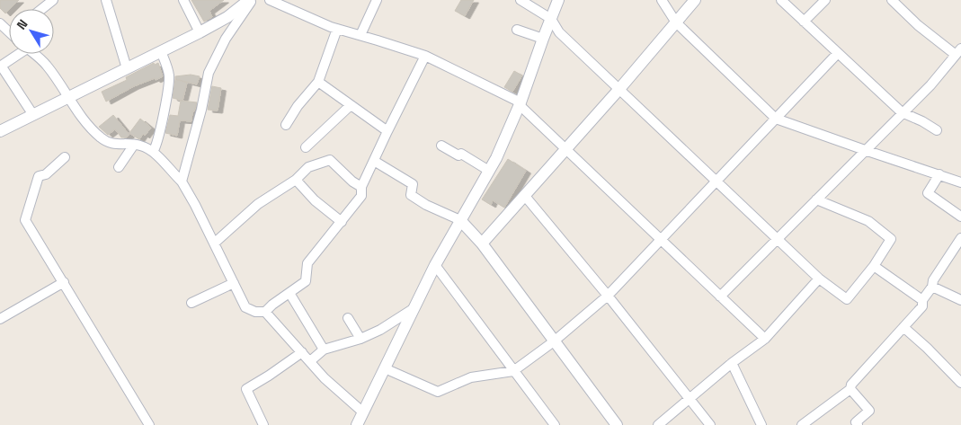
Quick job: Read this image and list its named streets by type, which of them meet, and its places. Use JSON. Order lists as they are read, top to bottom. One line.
{"north":"top left"}
